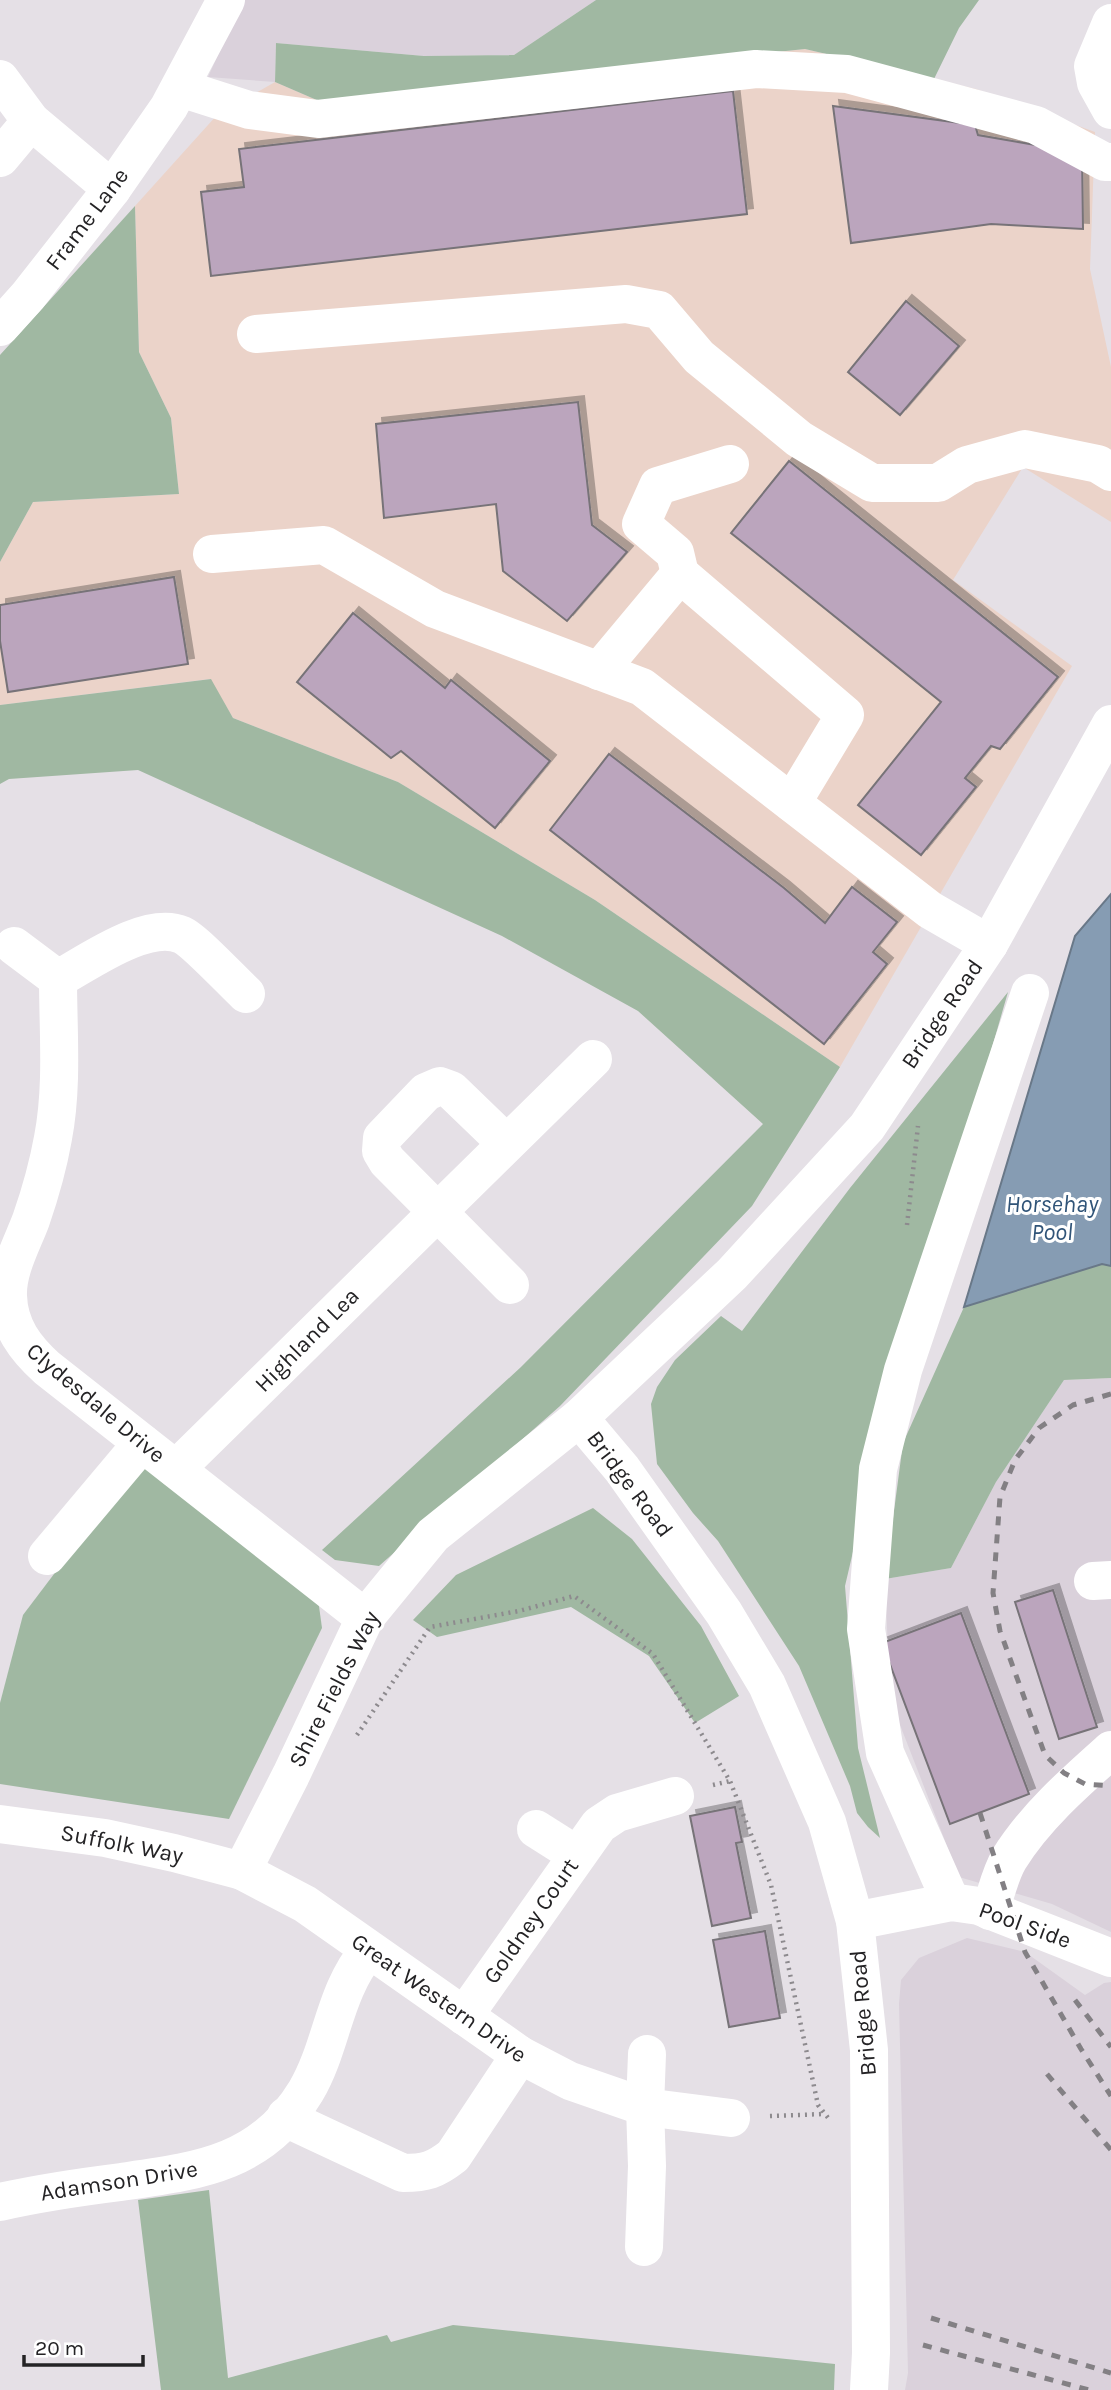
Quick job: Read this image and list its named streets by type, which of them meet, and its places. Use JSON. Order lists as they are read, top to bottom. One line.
{"streets":{"street":["Frame Lane","Bridge Road","Highland Lea","Clydesdale Drive","Shire Fields Way","Suffolk Way","Goldney Court","Pool Side","Great Western Drive","Adamson Drive"]},"crossings":[["Bridge Road","Shire Fields Way"],["Bridge Road","Pool Side"],["Highland Lea","Clydesdale Drive"],["Clydesdale Drive","Shire Fields Way"],["Shire Fields Way","Suffolk Way"],["Shire Fields Way","Great Western Drive"],["Suffolk Way","Great Western Drive"],["Goldney Court","Great Western Drive"],["Great Western Drive","Adamson Drive"]],"water":["Horsehay Pool"],"scale_bar":"20 m"}
